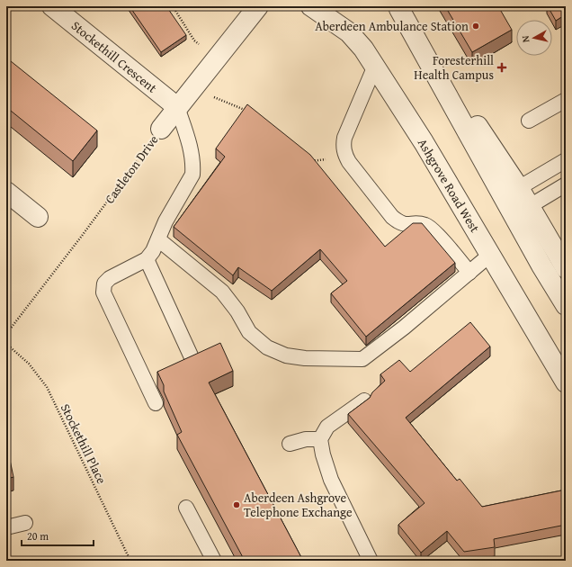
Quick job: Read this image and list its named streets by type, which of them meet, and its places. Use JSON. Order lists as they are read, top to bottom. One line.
{"streets":{"street":["Stockethill Crescent","Castleton Drive","Ashgrove Road West"],"path":["Stockethill Place"]},"crossings":[["Stockethill Crescent","Castleton Drive"]],"places":{"other":["Aberdeen Ambulance Station","Aberdeen Ashgrove Telephone Exchange"],"health":["Foresterhill Health Campus"]},"scale_bar":"20 m","north":"left"}
